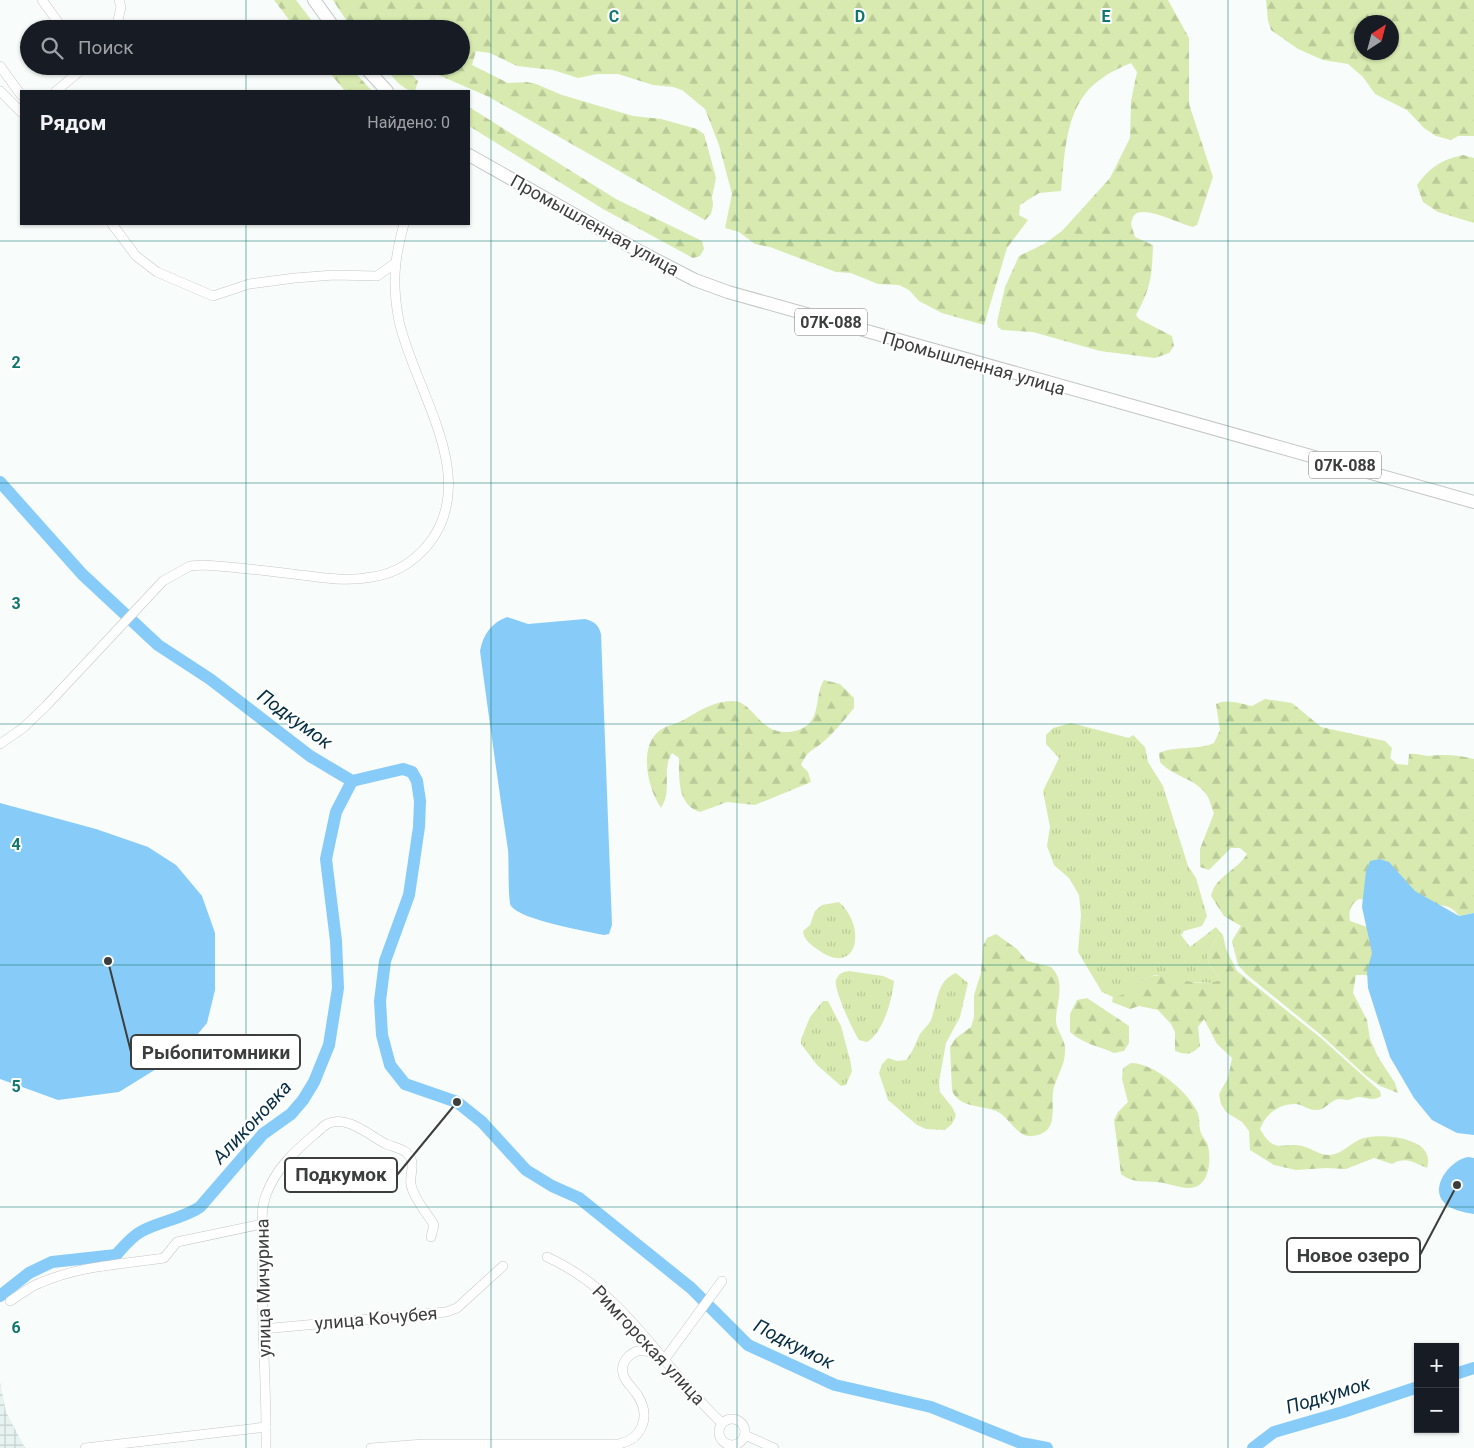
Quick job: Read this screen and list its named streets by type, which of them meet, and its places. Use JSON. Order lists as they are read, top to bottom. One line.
{"streets":{"main road":["Промышленная улица","07К-088"],"street":["улица Мичурина","улица Кочубея","Римгорская улица"]},"crossings":[["улица Мичурина","улица Кочубея"]],"water":["Подкумок","Аликоновка"],"places":["Рыбопитомники","Подкумок","Новое озеро"],"north":"top right","page":{"search":"Поиск","heading":["Рядом","Найдено: 0"],"map_buttons":["+","−"]},"grid":{"columns":["C","D","E"],"rows":["2","3","4","5","6"]}}
